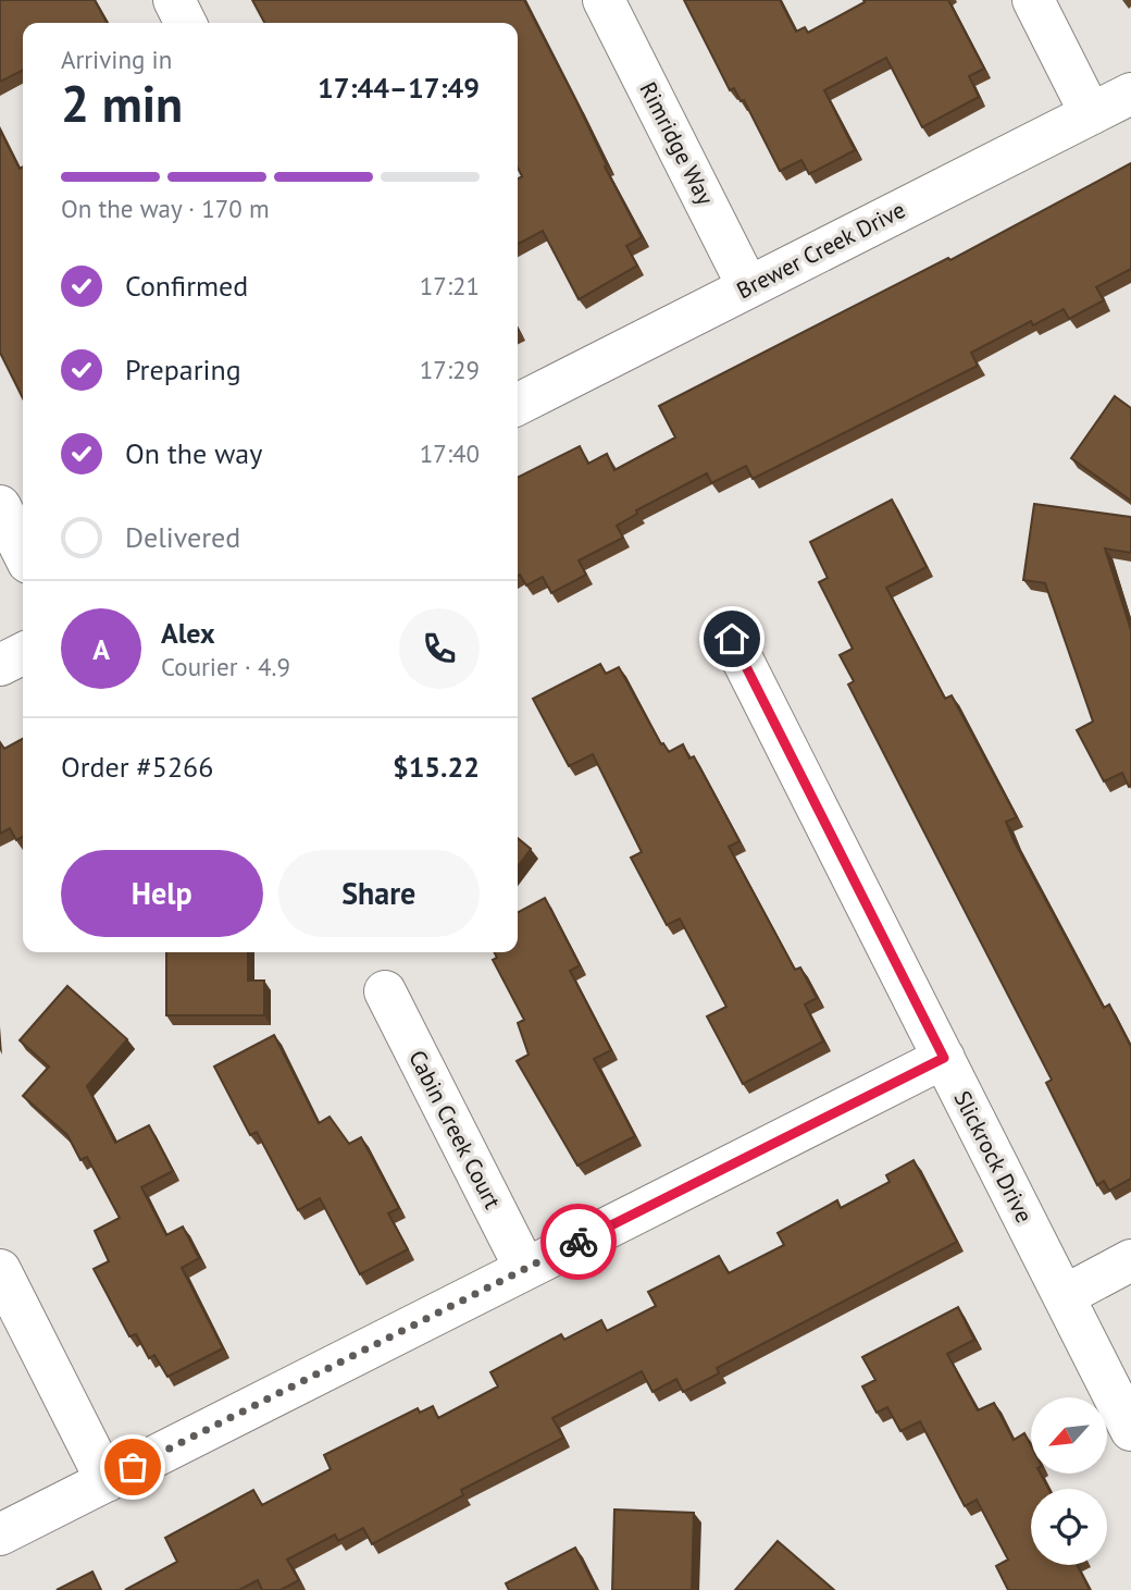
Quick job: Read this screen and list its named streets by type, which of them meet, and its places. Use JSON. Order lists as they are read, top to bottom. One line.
{"streets":{"street":["Rimridge Way","Brewer Creek Drive","Cabin Creek Court","Slickrock Drive"]},"crossings":[["Rimridge Way","Brewer Creek Drive"]],"north":"bottom left","page":{"heading":["2 min","Arriving in","17:44–17:49"],"panel":["Alex","Courier · 4.9","Order #5266","$15.22"],"bar":"On the way · 170 m","list":[["Confirmed","17:21"],["Preparing","17:29"],["On the way","17:40"],"Delivered"],"round":"A","buttons":["Help","Share"]}}
